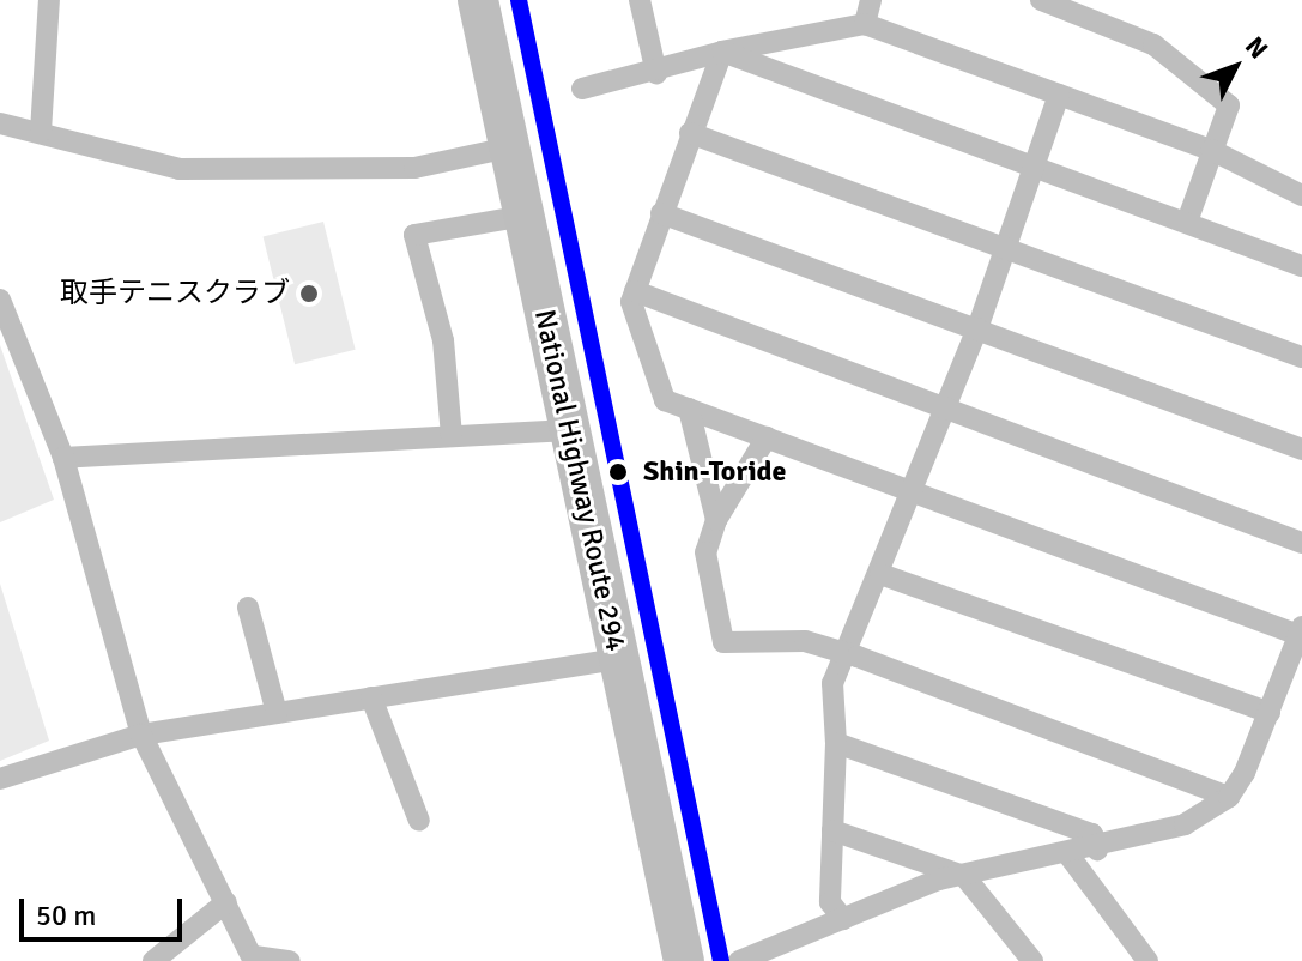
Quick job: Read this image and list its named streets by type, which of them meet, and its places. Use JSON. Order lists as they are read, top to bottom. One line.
{"streets":{"highway":["National Highway Route 294"]},"places":["取手テニスクラブ","Shin-Toride"],"scale_bar":"50 m","north":"top right"}
